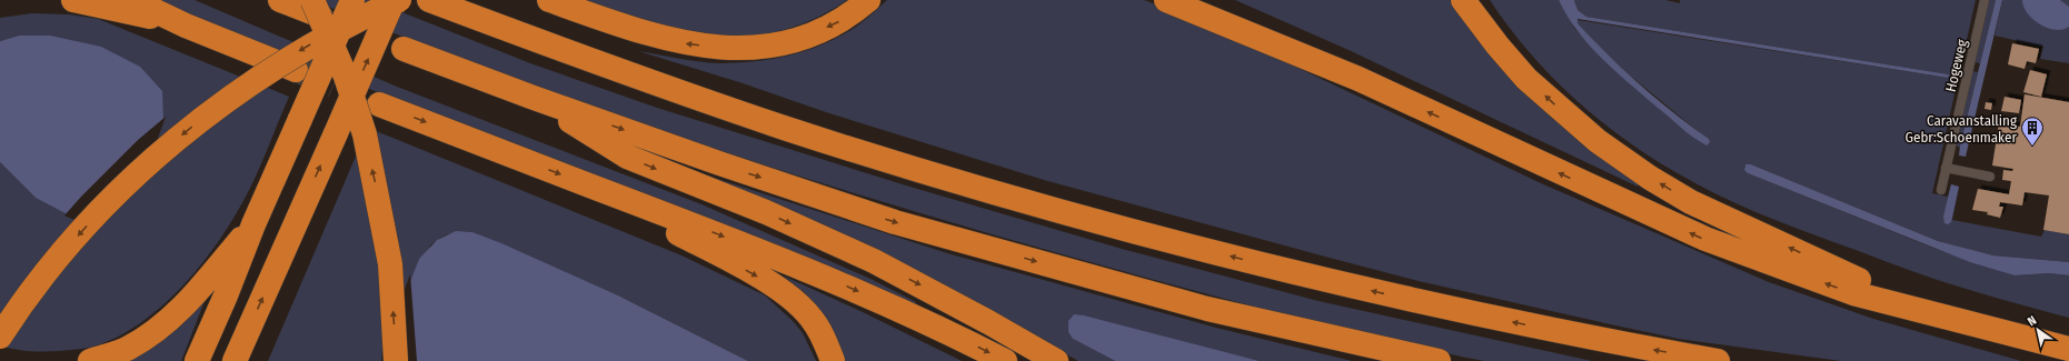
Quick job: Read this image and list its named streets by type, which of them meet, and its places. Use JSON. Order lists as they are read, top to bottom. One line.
{"streets":{"lane":["Hogeweg"]},"places":{"building":["Caravanstalling Gebr:Schoenmaker"]},"north":"top left"}
